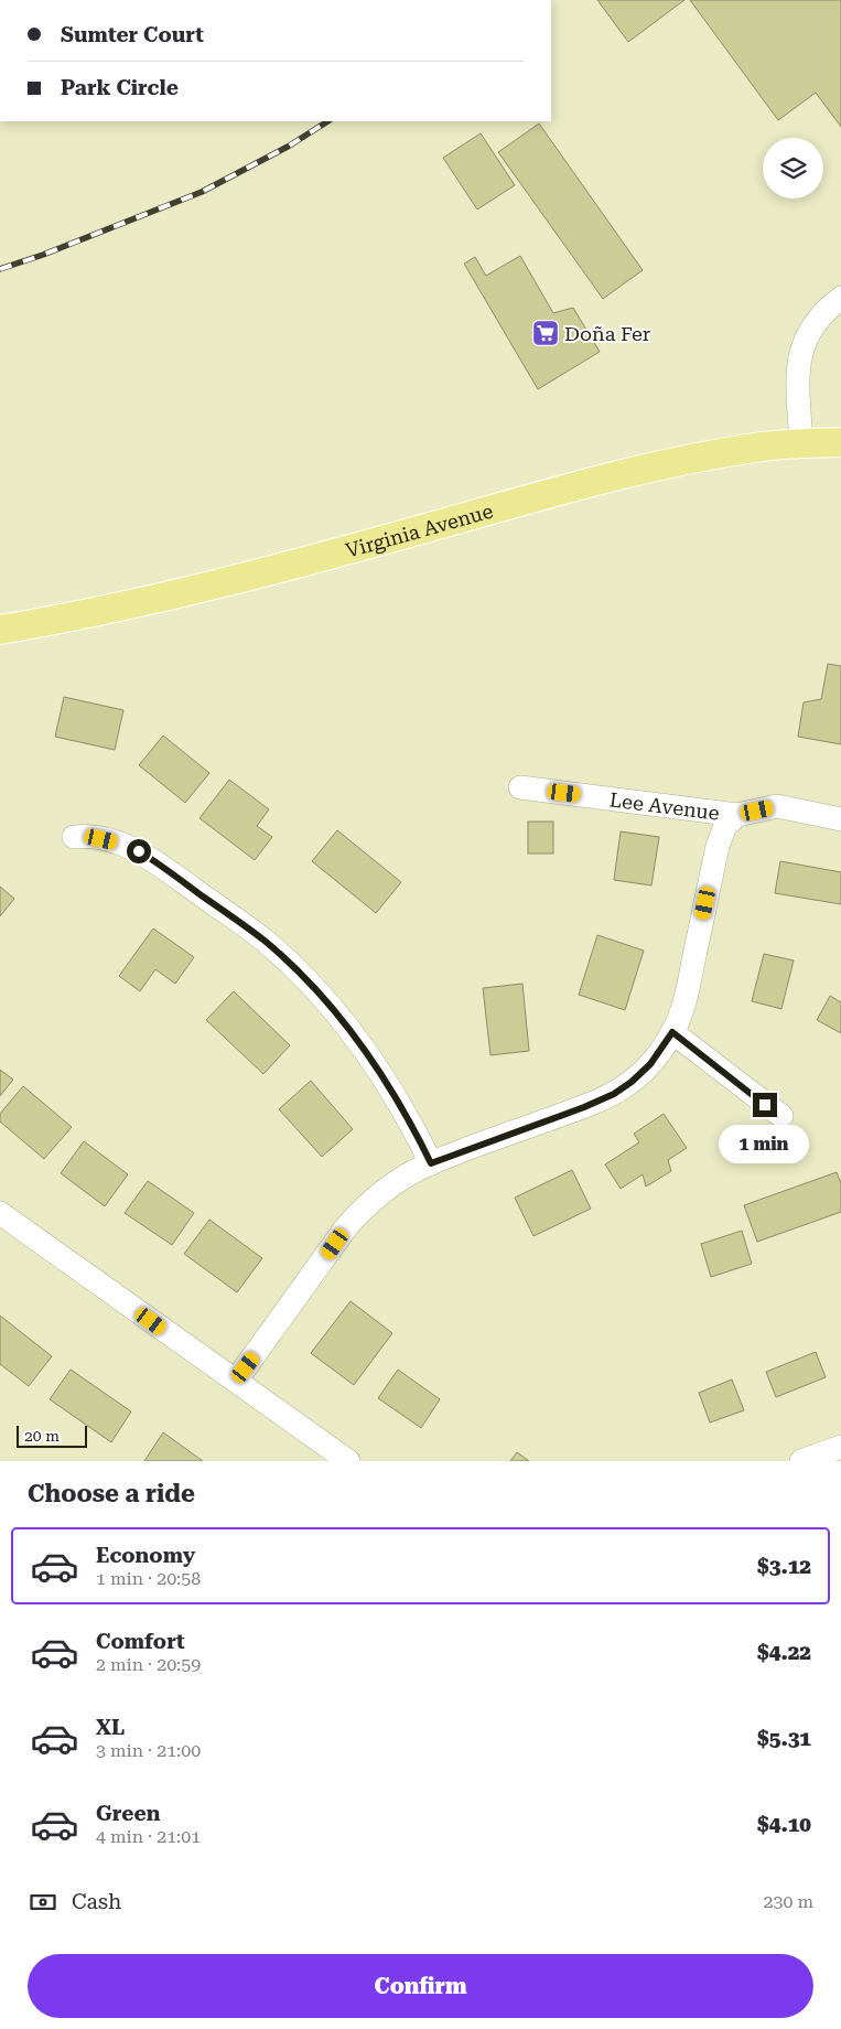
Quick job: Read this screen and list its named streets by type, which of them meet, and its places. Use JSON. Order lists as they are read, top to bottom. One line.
{"streets":{"main road":["Virginia Avenue"],"street":["Lee Avenue"]},"places":{"supermarket":["Doña Fer"]},"scale_bar":"20 m","page":{"banner":["Sumter Court","Park Circle"],"bubble":"1 min","scale":"20 m","heading":"Choose a ride","list":[{"name":"Economy","note":"1 min · 20:58","value":"$3.12"},{"name":"Comfort","note":"2 min · 20:59","value":"$4.22"},{"name":"XL","note":"3 min · 21:00","value":"$5.31"},{"name":"Green","note":"4 min · 21:01","value":"$4.10"}],"pay":["Cash","230 m"],"buttons":"Confirm"}}
